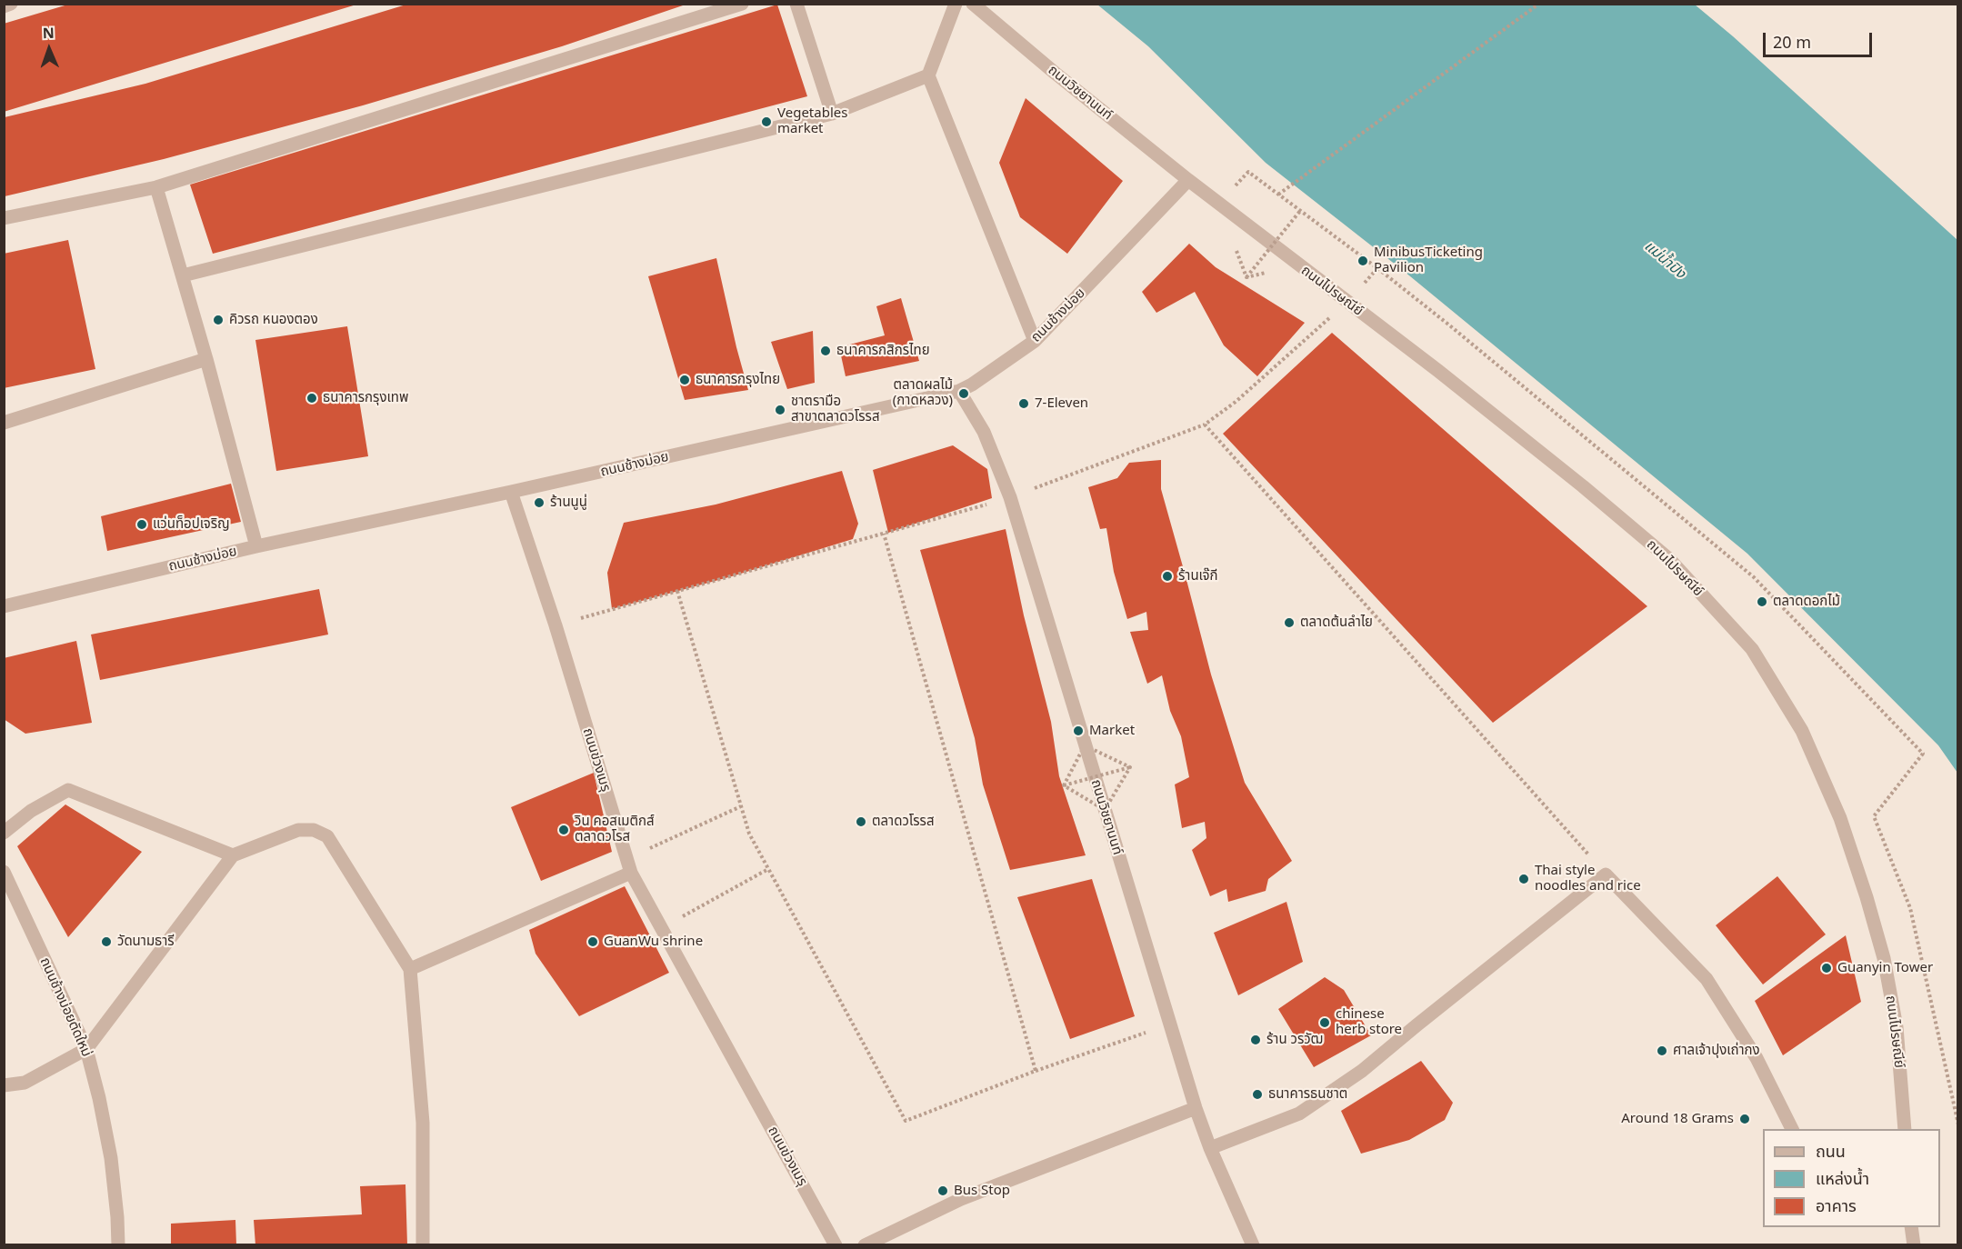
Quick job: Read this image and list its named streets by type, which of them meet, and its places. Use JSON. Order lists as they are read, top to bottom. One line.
{"streets":{"street":["ถนนวิชยานนท์","ถนนไปรษณีย์","ถนนช้างม่อย","ถนนข่วงเมรุ","ถนนช้างม่อยตัดใหม่"]},"crossings":[["ถนนวิชยานนท์","ถนนไปรษณีย์"],["ถนนวิชยานนท์","ถนนช้างม่อย"],["ถนนไปรษณีย์","ถนนช้างม่อย"],["ถนนช้างม่อย","ถนนข่วงเมรุ"]],"water":["แม่น้ำปิง"],"places":["Vegetables market","MinibusTicketing Pavilion","คิวรถ หนองตอง","ธนาคารกสิกรไทย","ธนาคารกรุงไทย","ตลาดผลไม้ (กาดหลวง)","ธนาคารกรุงเทพ","7-Eleven","ชาตรามือ สาขาตลาดวโรรส","ร้านนูนู่","แว่นท็อปเจริญ","ร้านเจ๊กี","ตลาดดอกไม้","ตลาดต้นลำไย","Market","ตลาดวโรรส","วิน คอสเมติกส์ ตลาดวโรส","Thai style noodles and rice","วัดนามธารี","GuanWu shrine","Guanyin Tower","chinese herb store","ร้าน วรวัฒ","ศาลเจ้าปุงเถ่ากง","ธนาคารธนชาต","Around 18 Grams","Bus Stop"],"legend":["ถนน","แหล่งน้ำ","อาคาร"],"scale_bar":"20 m","north":"top"}
